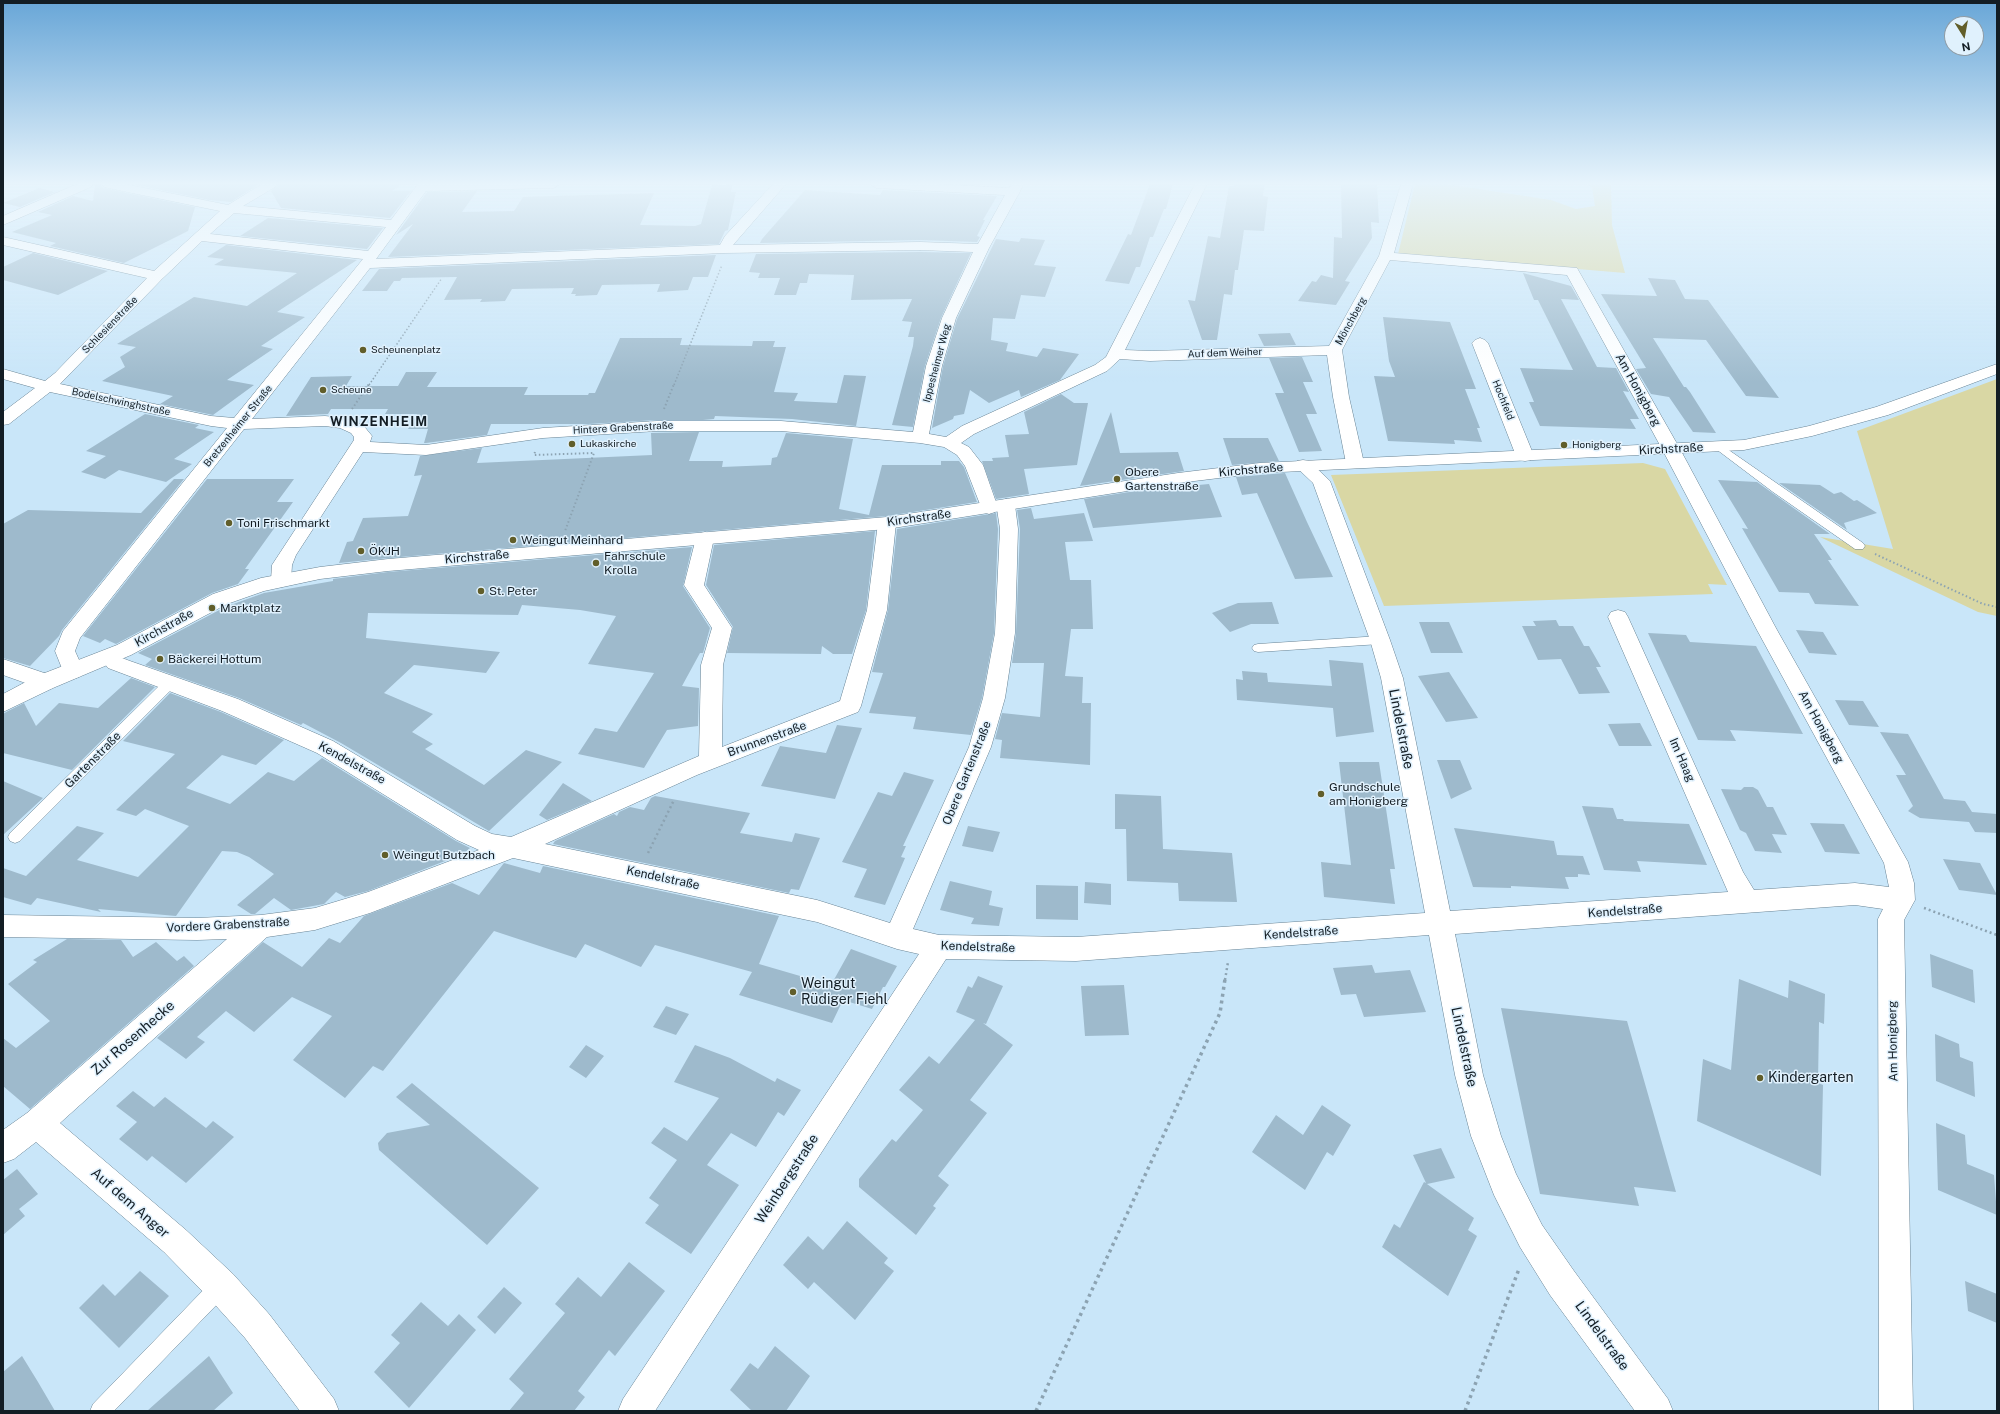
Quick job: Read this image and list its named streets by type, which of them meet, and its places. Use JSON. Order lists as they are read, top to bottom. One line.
{"streets":{"street":["Mönchberg","Schlesienstraße","Auf dem Weiher","Ippesheimer Weg","Am Honigberg","Hochfeld","Bodelschwinghstraße","Bretzenheimer Straße","Hintere Grabenstraße","Kirchstraße","Lindelstraße","Brunnenstraße","Im Haag","Kendelstraße","Obere Gartenstraße","Vordere Grabenstraße","Zur Rosenhecke","Weinbergstraße","Auf dem Anger"],"lane":["Gartenstraße"]},"crossings":[["Mönchberg","Auf dem Weiher"],["Mönchberg","Am Honigberg"],["Mönchberg","Kirchstraße"],["Schlesienstraße","Bodelschwinghstraße"],["Ippesheimer Weg","Hintere Grabenstraße"],["Am Honigberg","Kirchstraße"],["Am Honigberg","Kendelstraße"],["Hochfeld","Kirchstraße"],["Bodelschwinghstraße","Bretzenheimer Straße"],["Hintere Grabenstraße","Kirchstraße"],["Hintere Grabenstraße","Obere Gartenstraße"],["Kirchstraße","Lindelstraße"],["Kirchstraße","Brunnenstraße"],["Kirchstraße","Kendelstraße"],["Kirchstraße","Obere Gartenstraße"],["Lindelstraße","Kendelstraße"],["Brunnenstraße","Kendelstraße"],["Brunnenstraße","Vordere Grabenstraße"],["Gartenstraße","Kendelstraße"],["Im Haag","Kendelstraße"],["Kendelstraße","Obere Gartenstraße"],["Kendelstraße","Vordere Grabenstraße"],["Kendelstraße","Weinbergstraße"],["Vordere Grabenstraße","Zur Rosenhecke"],["Zur Rosenhecke","Auf dem Anger"]],"districts":["WINZENHEIM"],"places":["Scheunenplatz","Scheune","Lukaskirche","Honigberg","Obere Gartenstraße","Toni Frischmarkt","Weingut Meinhard","ÖKJH","Fahrschule Krolla","St. Peter","Marktplatz","Bäckerei Hottum","Grundschule am Honigberg","Weingut Butzbach","Weingut Rüdiger Fiehl","Kindergarten"],"north":"bottom"}
